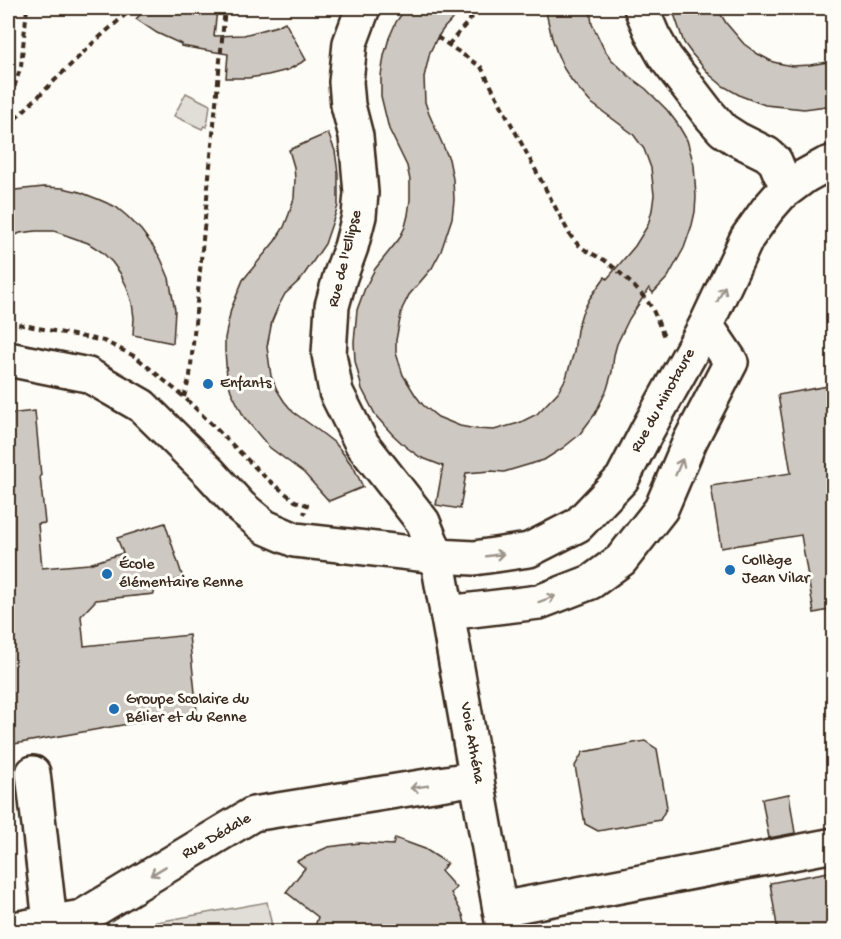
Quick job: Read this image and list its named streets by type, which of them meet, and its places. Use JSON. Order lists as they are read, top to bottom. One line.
{"streets":{"street":["Rue de l'Ellipse","Rue du Minotaure","Voie Athéna","Rue Dédale"]},"crossings":[["Rue de l'Ellipse","Rue du Minotaure"],["Rue de l'Ellipse","Voie Athéna"],["Rue du Minotaure","Voie Athéna"],["Voie Athéna","Rue Dédale"]],"one_way":["Rue du Minotaure","Rue Dédale"],"places":["Enfants","Collège Jean Vilar","École élémentaire Renne","Groupe Scolaire du Bélier et du Renne"]}
